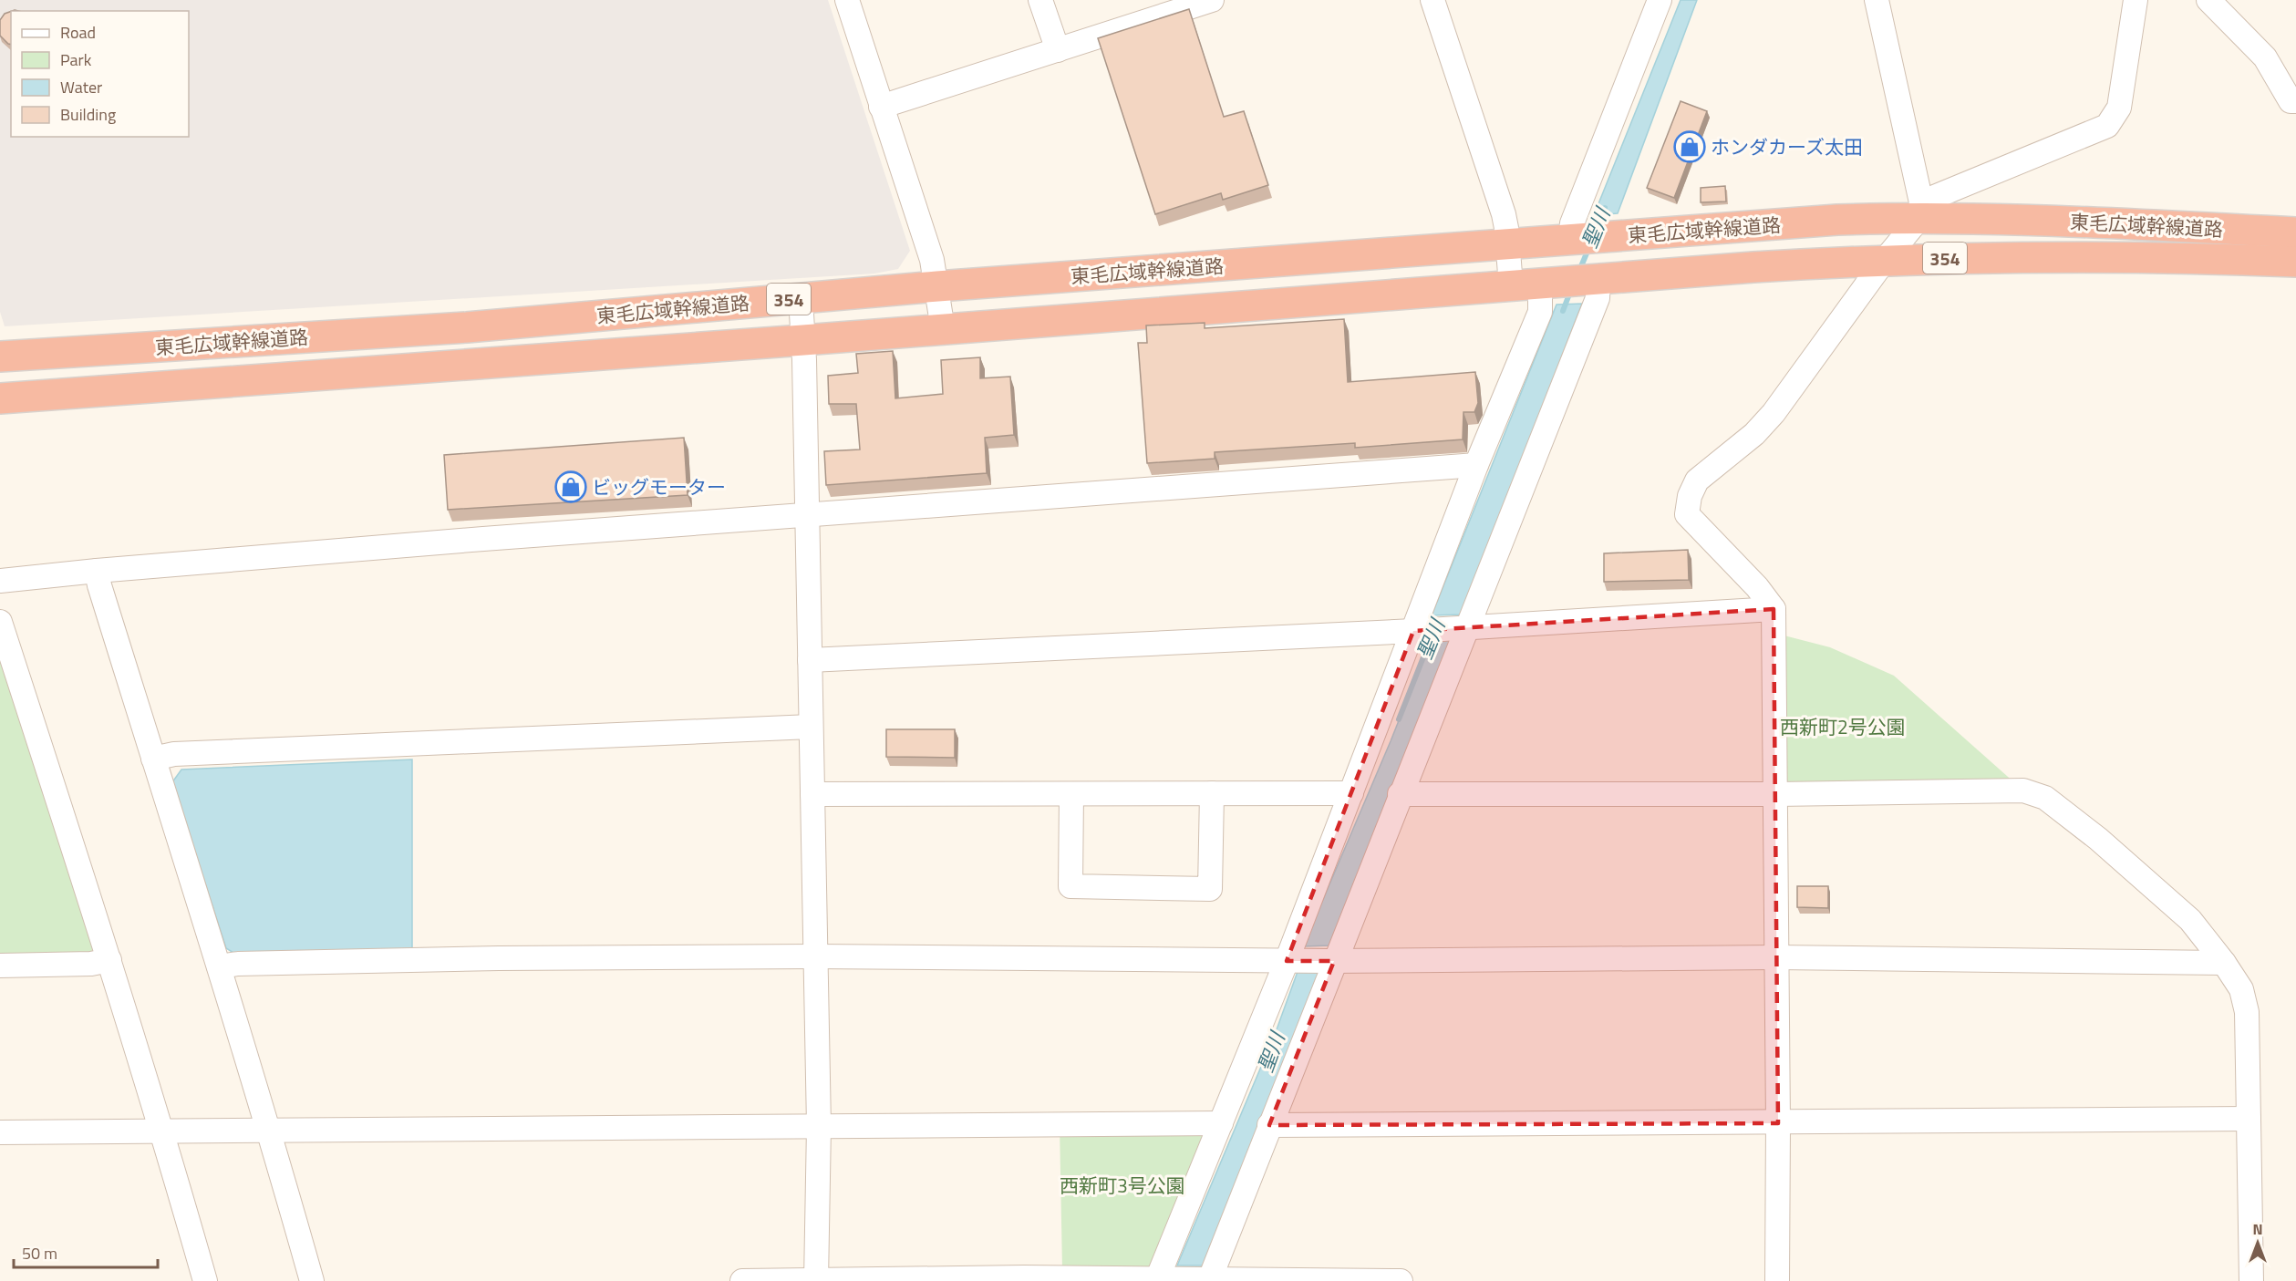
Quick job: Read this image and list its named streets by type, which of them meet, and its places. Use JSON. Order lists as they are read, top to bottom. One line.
{"streets":{"highway":["東毛広域幹線道路","354"]},"water":["聖川"],"parks":["西新町2号公園","西新町3号公園"],"places":{"shop":["ホンダカーズ太田","ビッグモーター"]},"legend":["Road","Park","Water","Building"],"scale_bar":"50 m","north":"top"}
